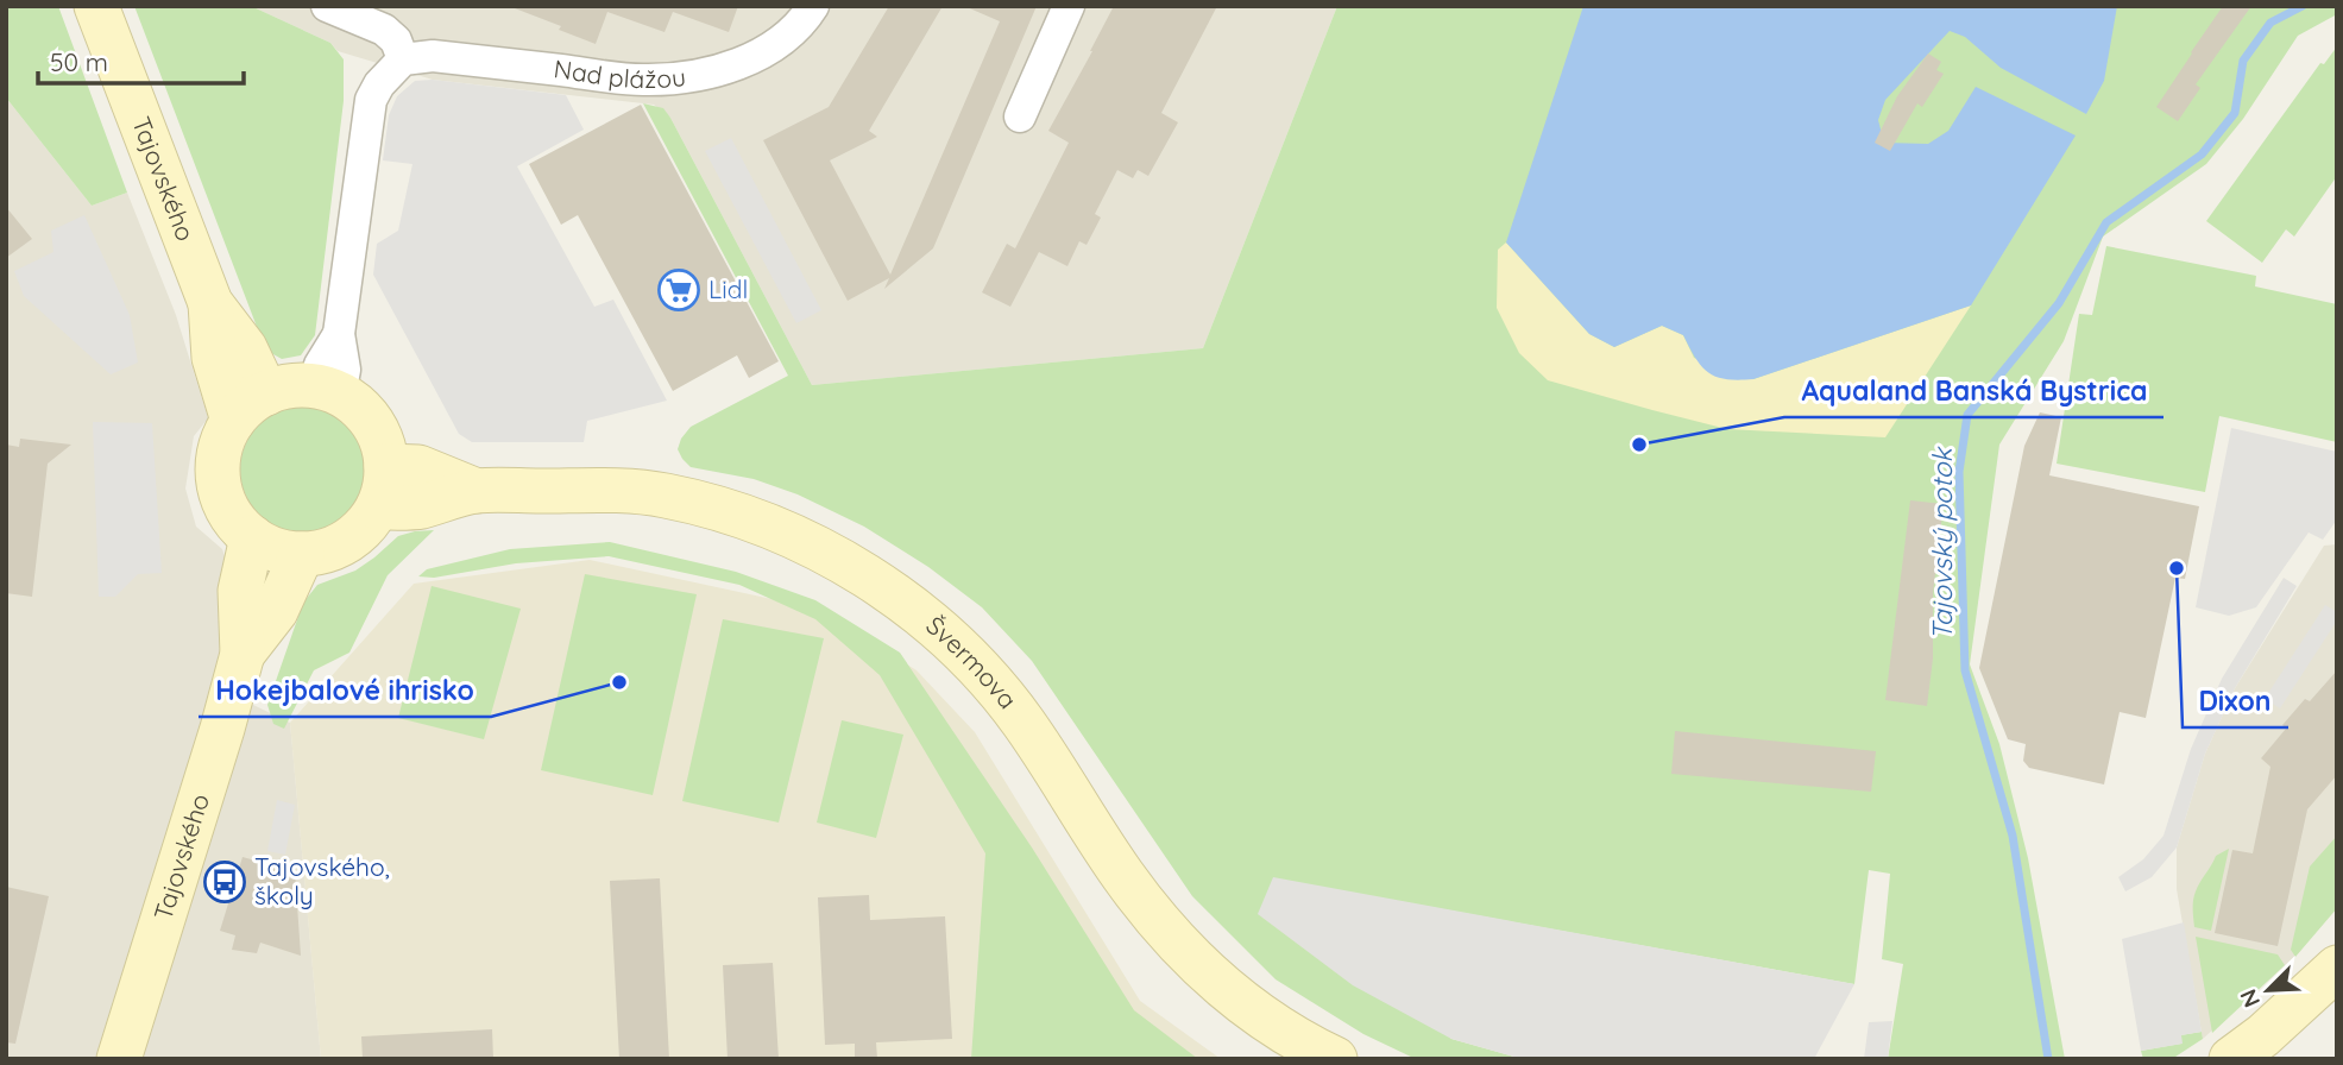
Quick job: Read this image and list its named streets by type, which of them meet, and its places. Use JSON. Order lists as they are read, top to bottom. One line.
{"streets":{"main road":["Tajovského","Švermova"],"street":["Nad plážou"]},"crossings":[["Tajovského","Švermova"]],"water":["Tajovský potok"],"places":{"supermarket":["Lidl"],"other":["Aqualand Banská Bystrica","Dixon","Hokejbalové ihrisko"],"bus stop":["Tajovského, školy"]},"scale_bar":"50 m","north":"bottom left"}
